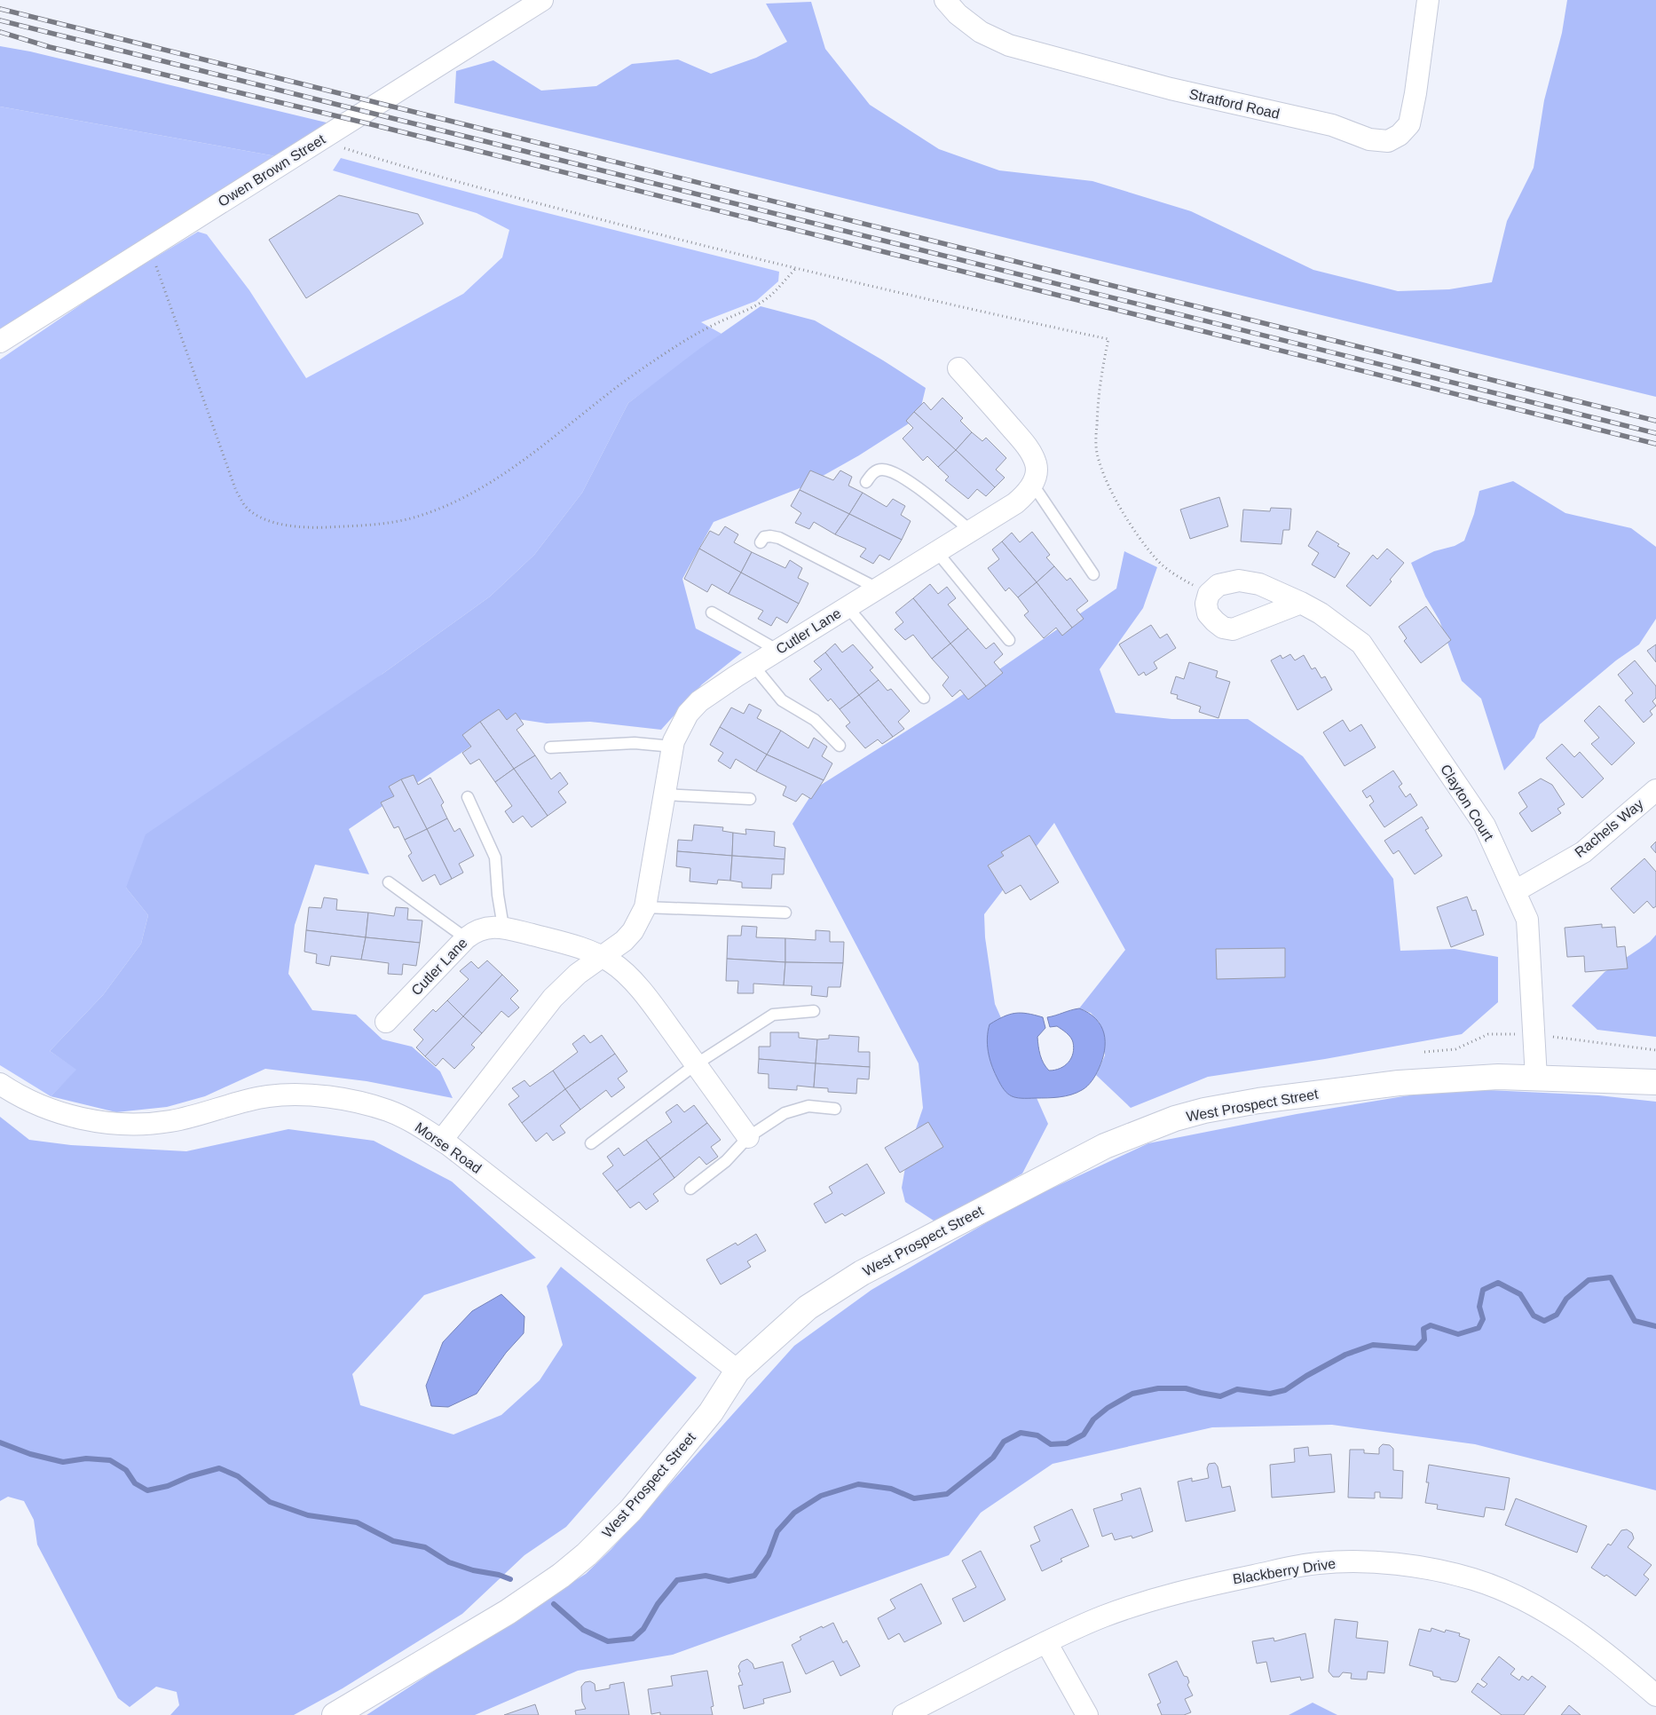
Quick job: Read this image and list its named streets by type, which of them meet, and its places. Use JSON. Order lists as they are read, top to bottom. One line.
{"streets":{"street":["Stratford Road","Owen Brown Street","Cutler Lane","Clayton Court","Rachels Way","West Prospect Street","Morse Road","Blackberry Drive"]},"crossings":[["Cutler Lane","Morse Road"],["Clayton Court","Rachels Way"],["Clayton Court","West Prospect Street"],["West Prospect Street","Morse Road"]]}
